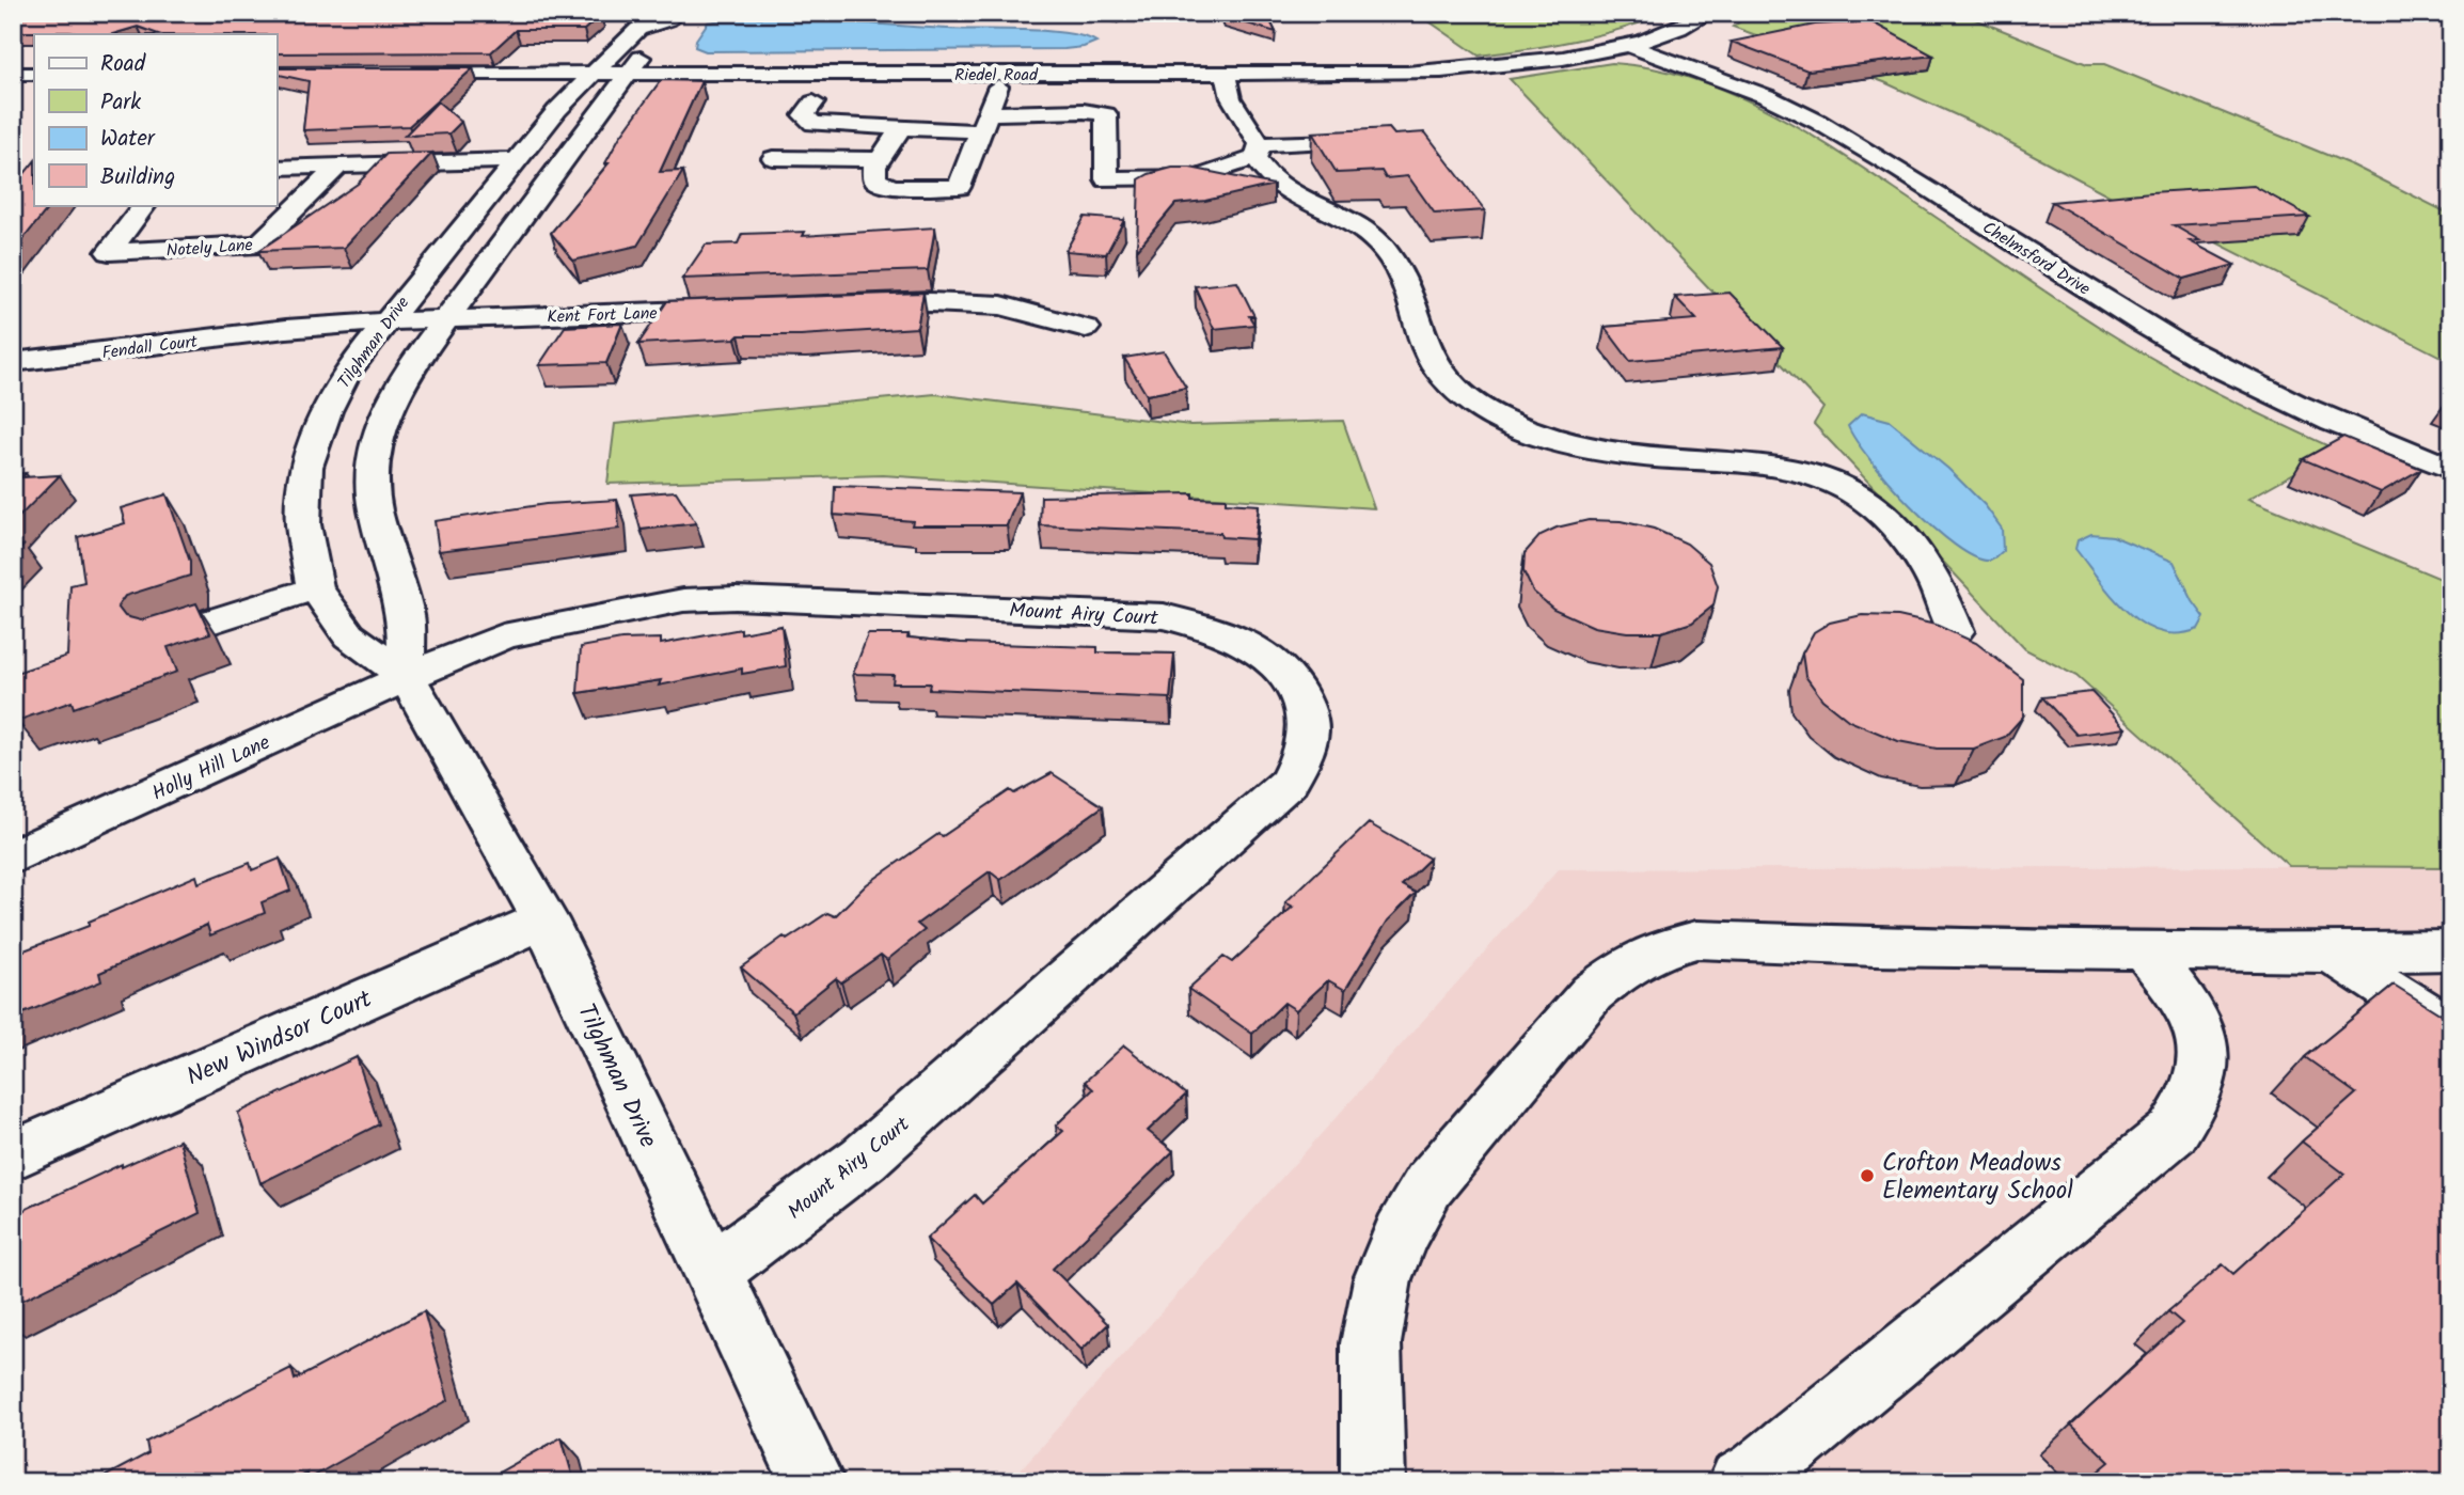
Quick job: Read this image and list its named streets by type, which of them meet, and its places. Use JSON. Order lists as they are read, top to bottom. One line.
{"streets":{"street":["Riedel Road","Notely Lane","Chelmsford Drive","Kent Fort Lane","Tilghman Drive","Fendall Court","Mount Airy Court","Holly Hill Lane","New Windsor Court"]},"crossings":[["Riedel Road","Chelmsford Drive"],["Riedel Road","Tilghman Drive"],["Kent Fort Lane","Tilghman Drive"],["Kent Fort Lane","Fendall Court"],["Tilghman Drive","Fendall Court"],["Tilghman Drive","Mount Airy Court"],["Tilghman Drive","Holly Hill Lane"],["Tilghman Drive","New Windsor Court"],["Mount Airy Court","Holly Hill Lane"]],"places":["Crofton Meadows Elementary School"],"legend":["Road","Park","Water","Building"]}
